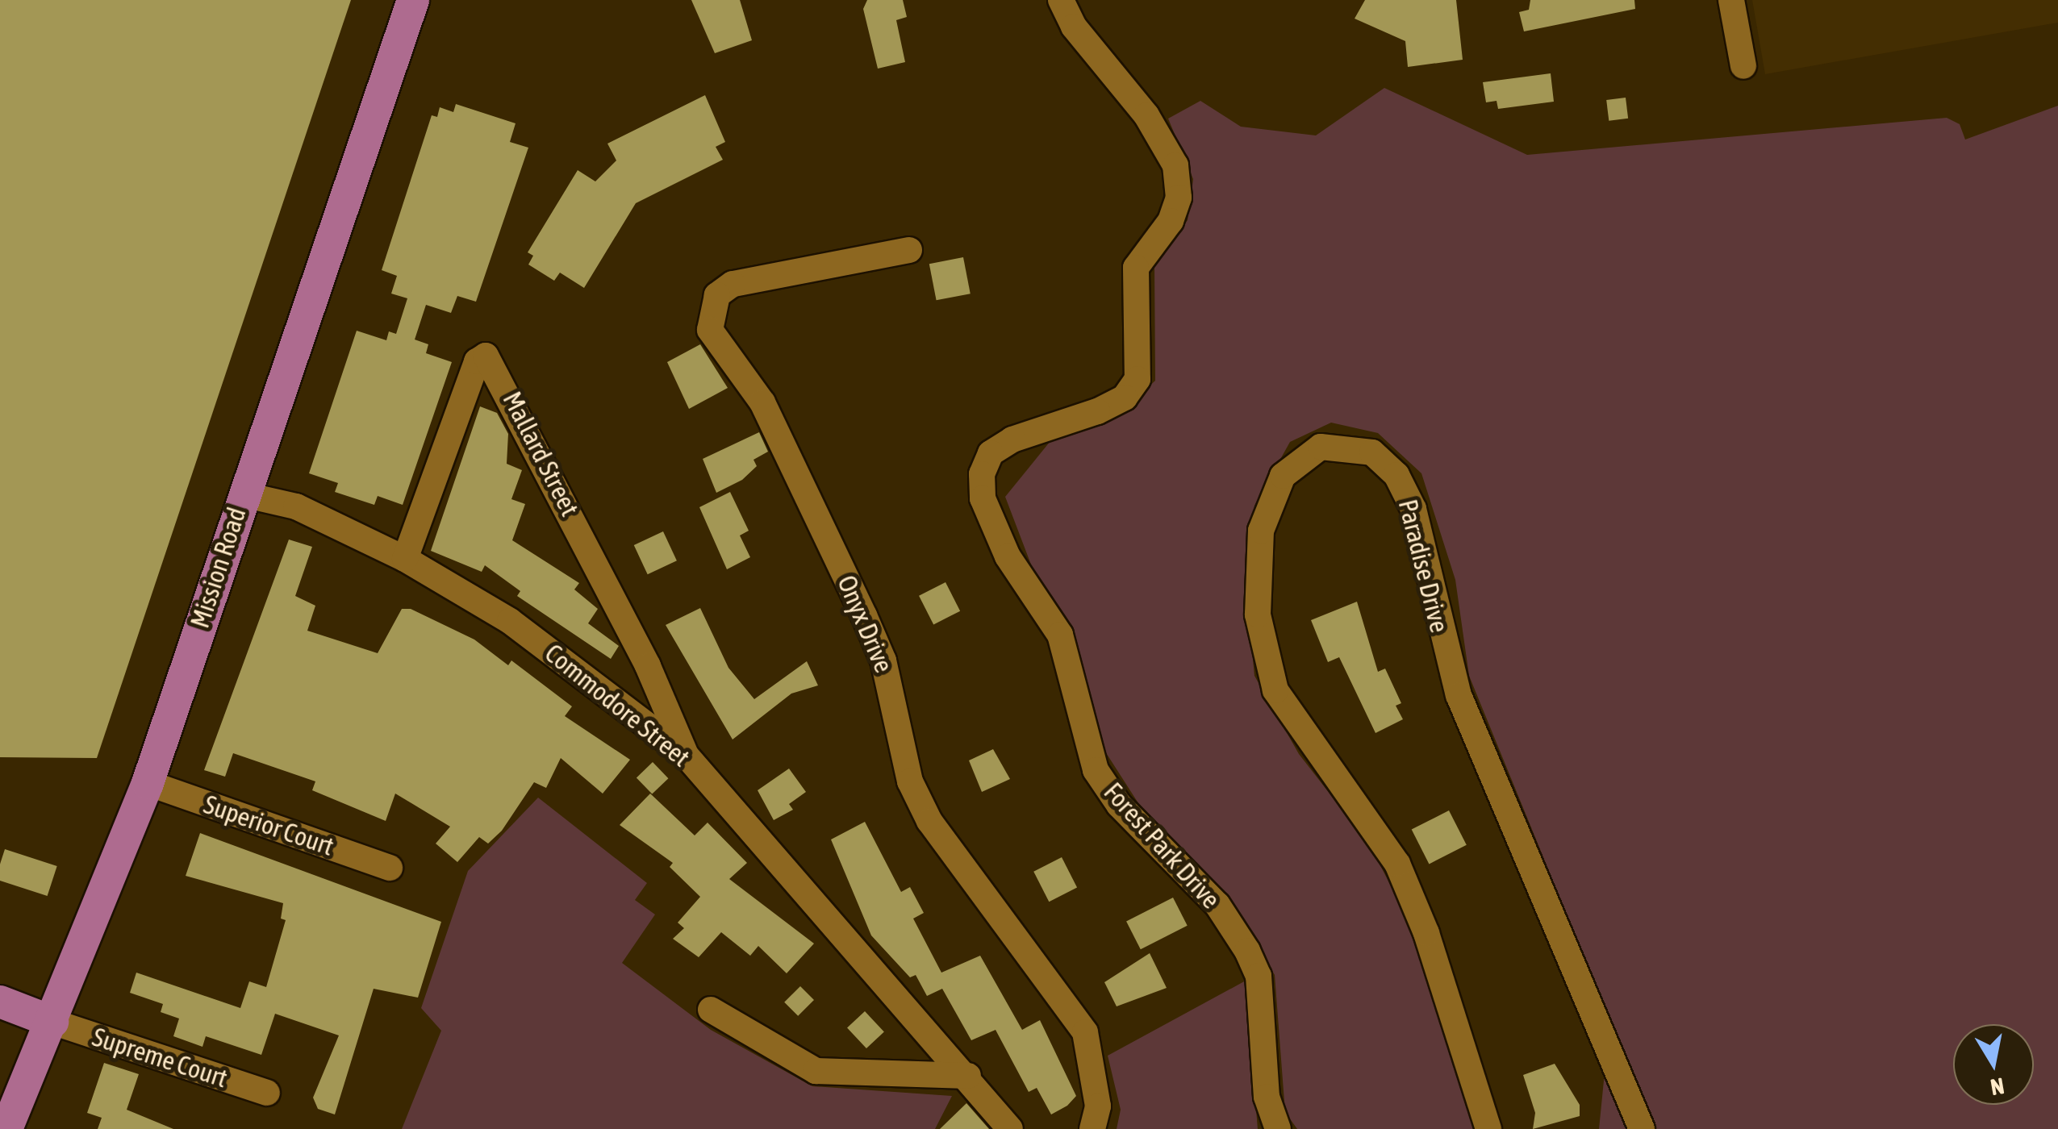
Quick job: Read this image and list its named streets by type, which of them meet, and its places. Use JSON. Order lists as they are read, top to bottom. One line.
{"streets":{"main road":["Mission Road"],"street":["Mallard Street","Paradise Drive","Onyx Drive","Commodore Street","Superior Court","Forest Park Drive","Supreme Court"]},"crossings":[["Mallard Street","Commodore Street"],["Mission Road","Commodore Street"],["Mission Road","Superior Court"],["Mission Road","Supreme Court"]],"north":"bottom"}
